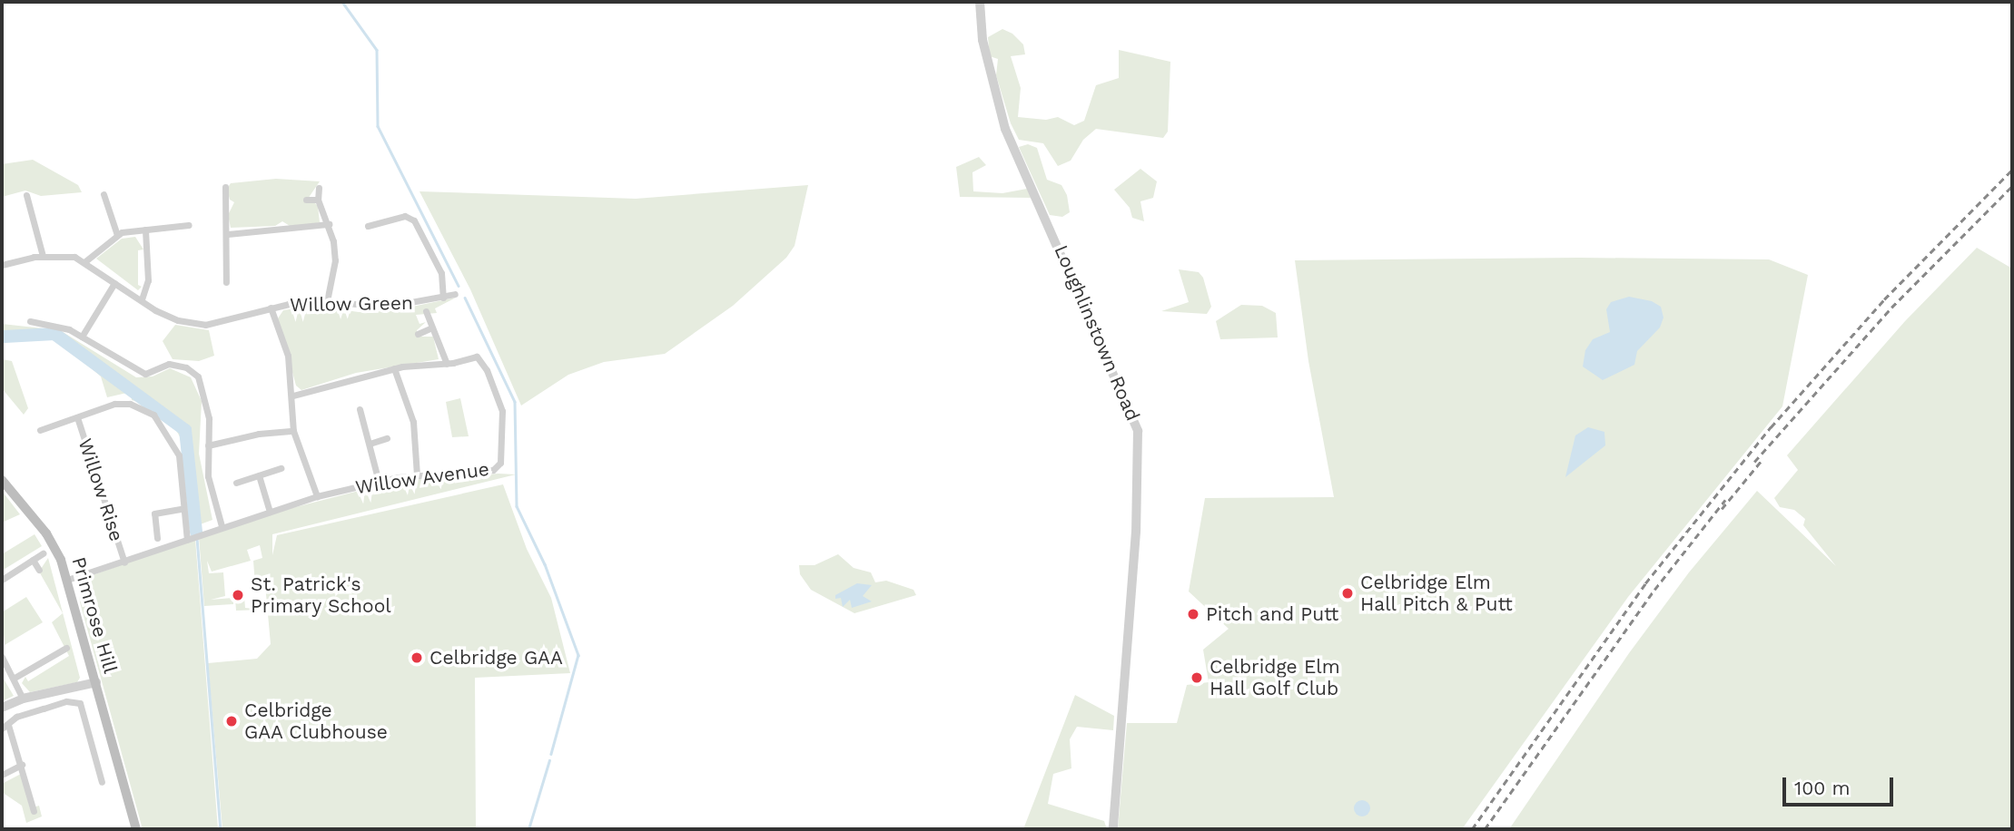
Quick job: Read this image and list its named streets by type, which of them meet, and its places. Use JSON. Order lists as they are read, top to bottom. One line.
{"streets":{"main road":["Primrose Hill"],"street":["Willow Green","Loughlinstown Road","Willow Avenue","Willow Rise"]},"crossings":[["Willow Avenue","Willow Rise"],["Willow Avenue","Primrose Hill"]],"places":["Celbridge Elm Hall Pitch & Putt","St. Patrick's Primary School","Pitch and Putt","Celbridge GAA","Celbridge Elm Hall Golf Club","Celbridge GAA Clubhouse"],"scale_bar":"100 m"}
